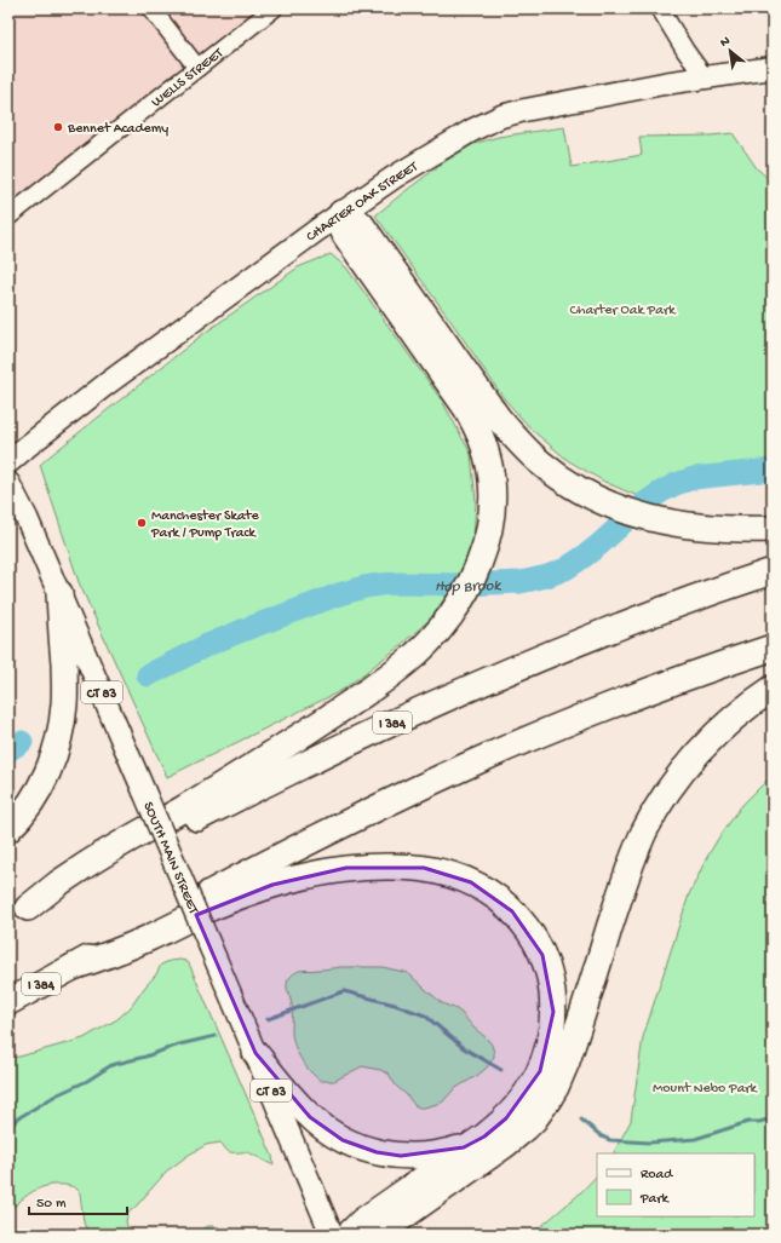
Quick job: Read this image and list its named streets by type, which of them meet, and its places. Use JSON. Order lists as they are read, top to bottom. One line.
{"streets":{"highway":["I 384"],"main road":["CHARTER OAK STREET","CT 83","SOUTH MAIN STREET"],"street":["WELLS STREET"]},"water":["Hop Brook"],"parks":["Charter Oak Park","Mount Nebo Park"],"places":["Bennet Academy","Manchester Skate Park / Pump Track"],"legend":["Road","Park"],"scale_bar":"50 m","north":"top left"}
